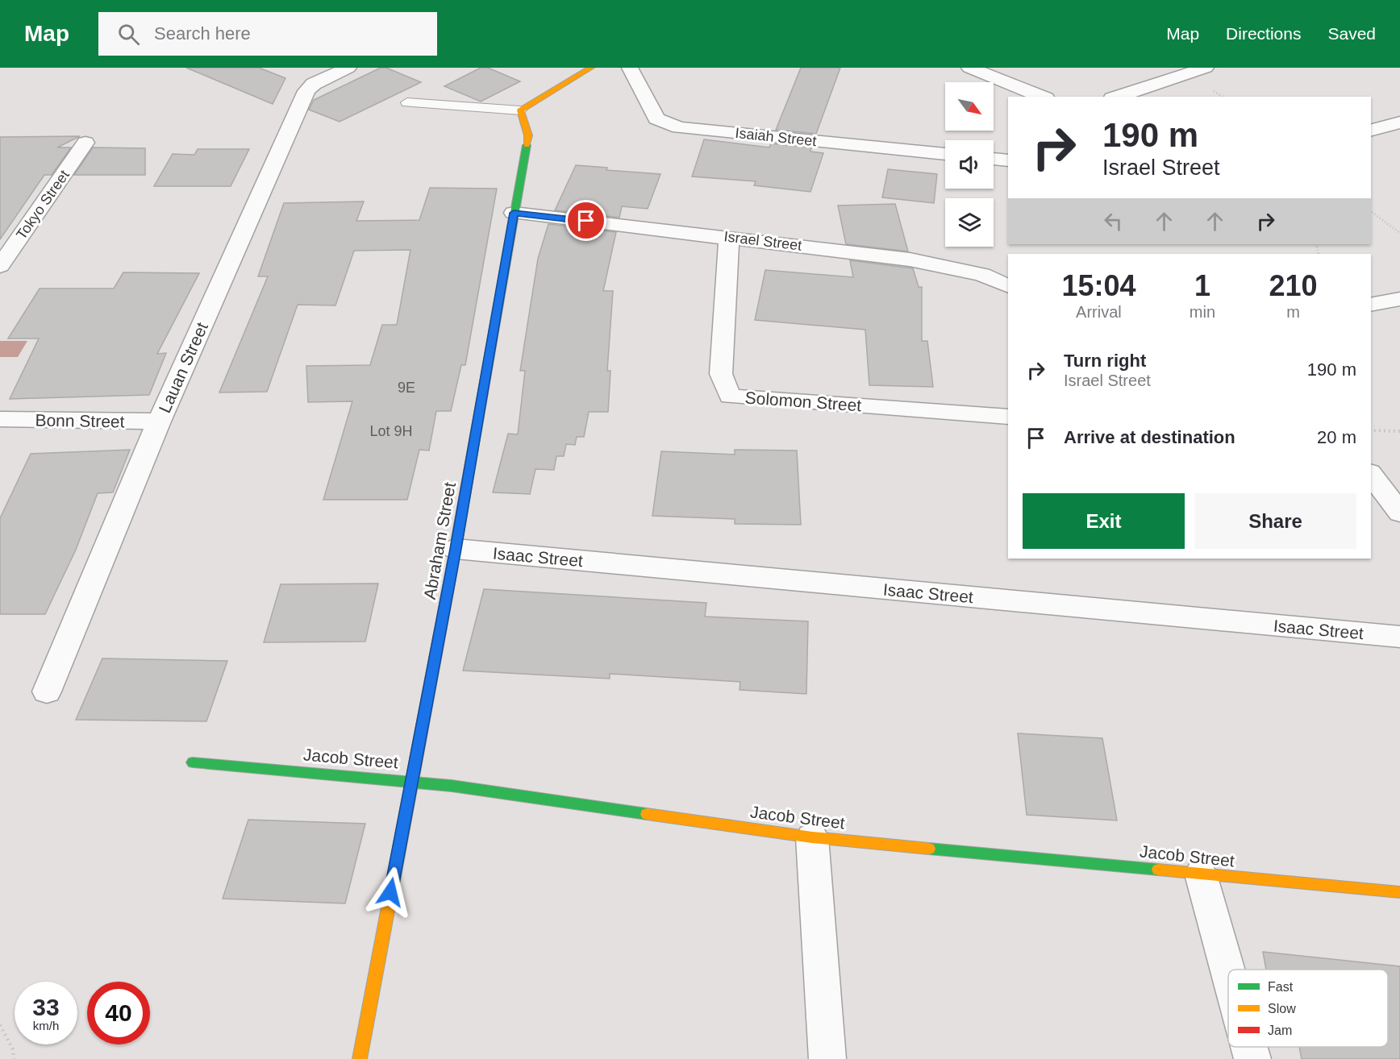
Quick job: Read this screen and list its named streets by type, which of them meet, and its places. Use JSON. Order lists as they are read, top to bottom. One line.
{"streets":{"street":["Isaiah Street","Tokyo Street","Israel Street","Lauan Street","Solomon Street","Bonn Street","Abraham Street","Isaac Street","Jacob Street"]},"crossings":[["Israel Street","Solomon Street"],["Israel Street","Abraham Street"],["Lauan Street","Bonn Street"],["Abraham Street","Isaac Street"],["Abraham Street","Jacob Street"]],"house_numbers":["9E","Lot 9H"],"legend":["Fast","Slow","Jam"],"north":"bottom right","page":{"header":"Map","search":"Search here","nav":["Map","Directions","Saved"],"turn":["190 m","Israel Street"],"eta":["15:04","Arrival","1","min","210","m"],"list":[{"name":"Turn right","note":"Israel Street","value":"190 m"},{"name":"Arrive at destination","value":"20 m"}],"buttons":["Exit","Share"],"speed":"33 km/h","limit":"40"}}
